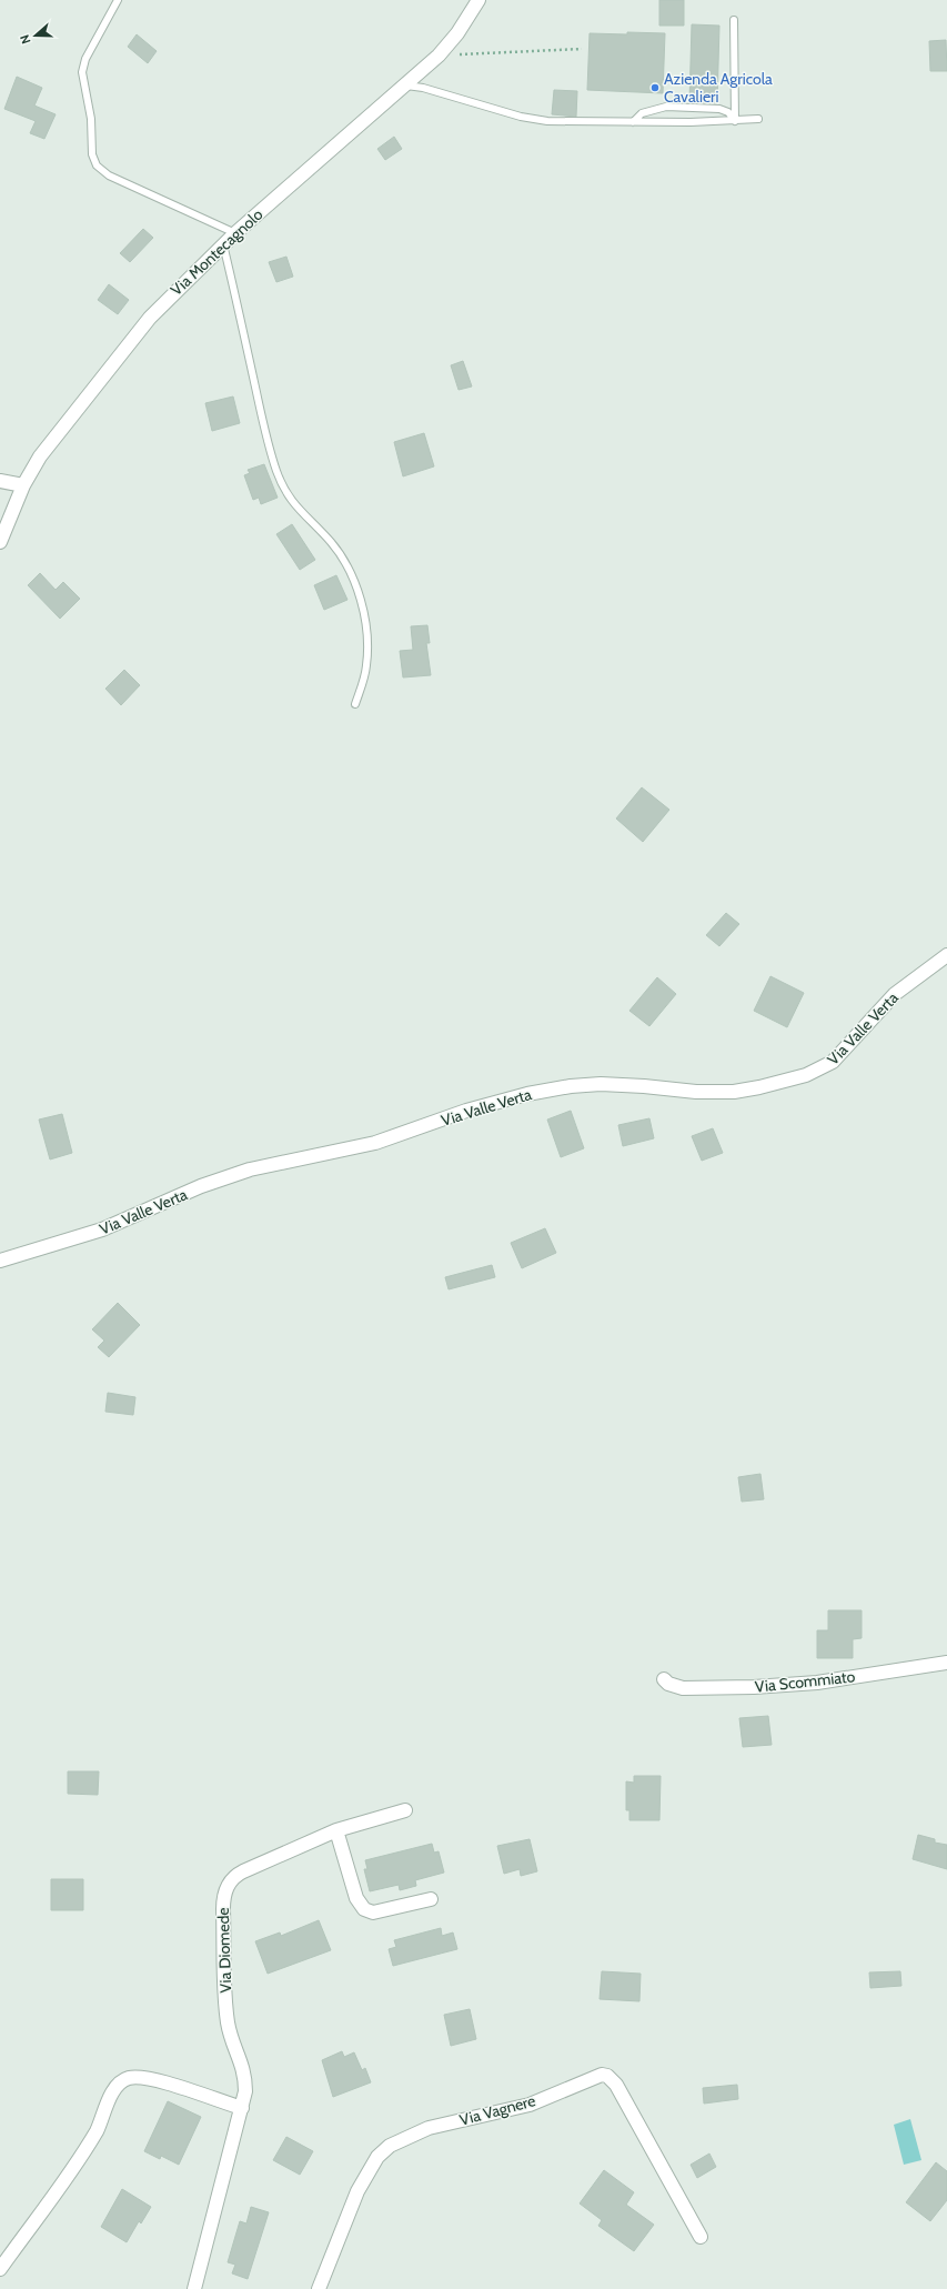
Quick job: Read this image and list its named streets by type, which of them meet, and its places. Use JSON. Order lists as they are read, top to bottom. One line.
{"streets":{"street":["Via Montecagnolo","Via Valle Verta","Via Scommiato","Via Diomede","Via Vagnere"]},"places":["Azienda Agricola Cavalieri"],"north":"left"}
